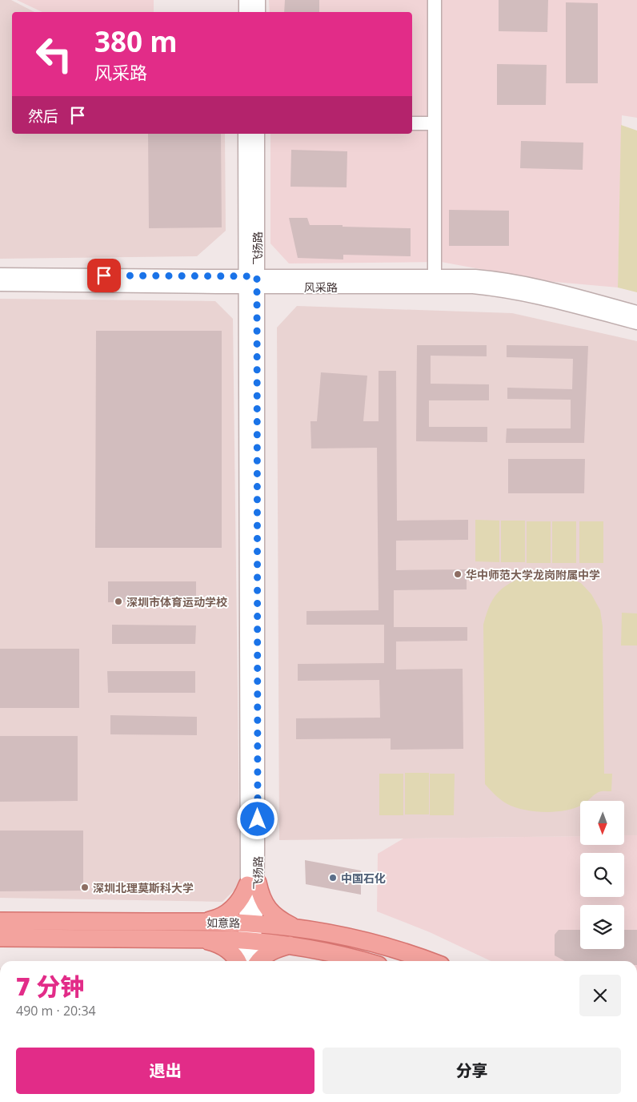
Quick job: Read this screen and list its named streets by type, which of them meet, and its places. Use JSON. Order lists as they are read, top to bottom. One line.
{"streets":{"main road":["如意路"],"street":["飞扬路","风采路"]},"crossings":[["飞扬路","风采路"],["飞扬路","如意路"]],"places":["华中师范大学龙岗附属中学","深圳市体育运动学校","中国石化","深圳北理莫斯科大学"],"north":"bottom","page":{"turn":["380 m","风采路"],"then":"然后","heading":["7 分钟","490 m · 20:34"],"buttons":["退出","分享"]}}
